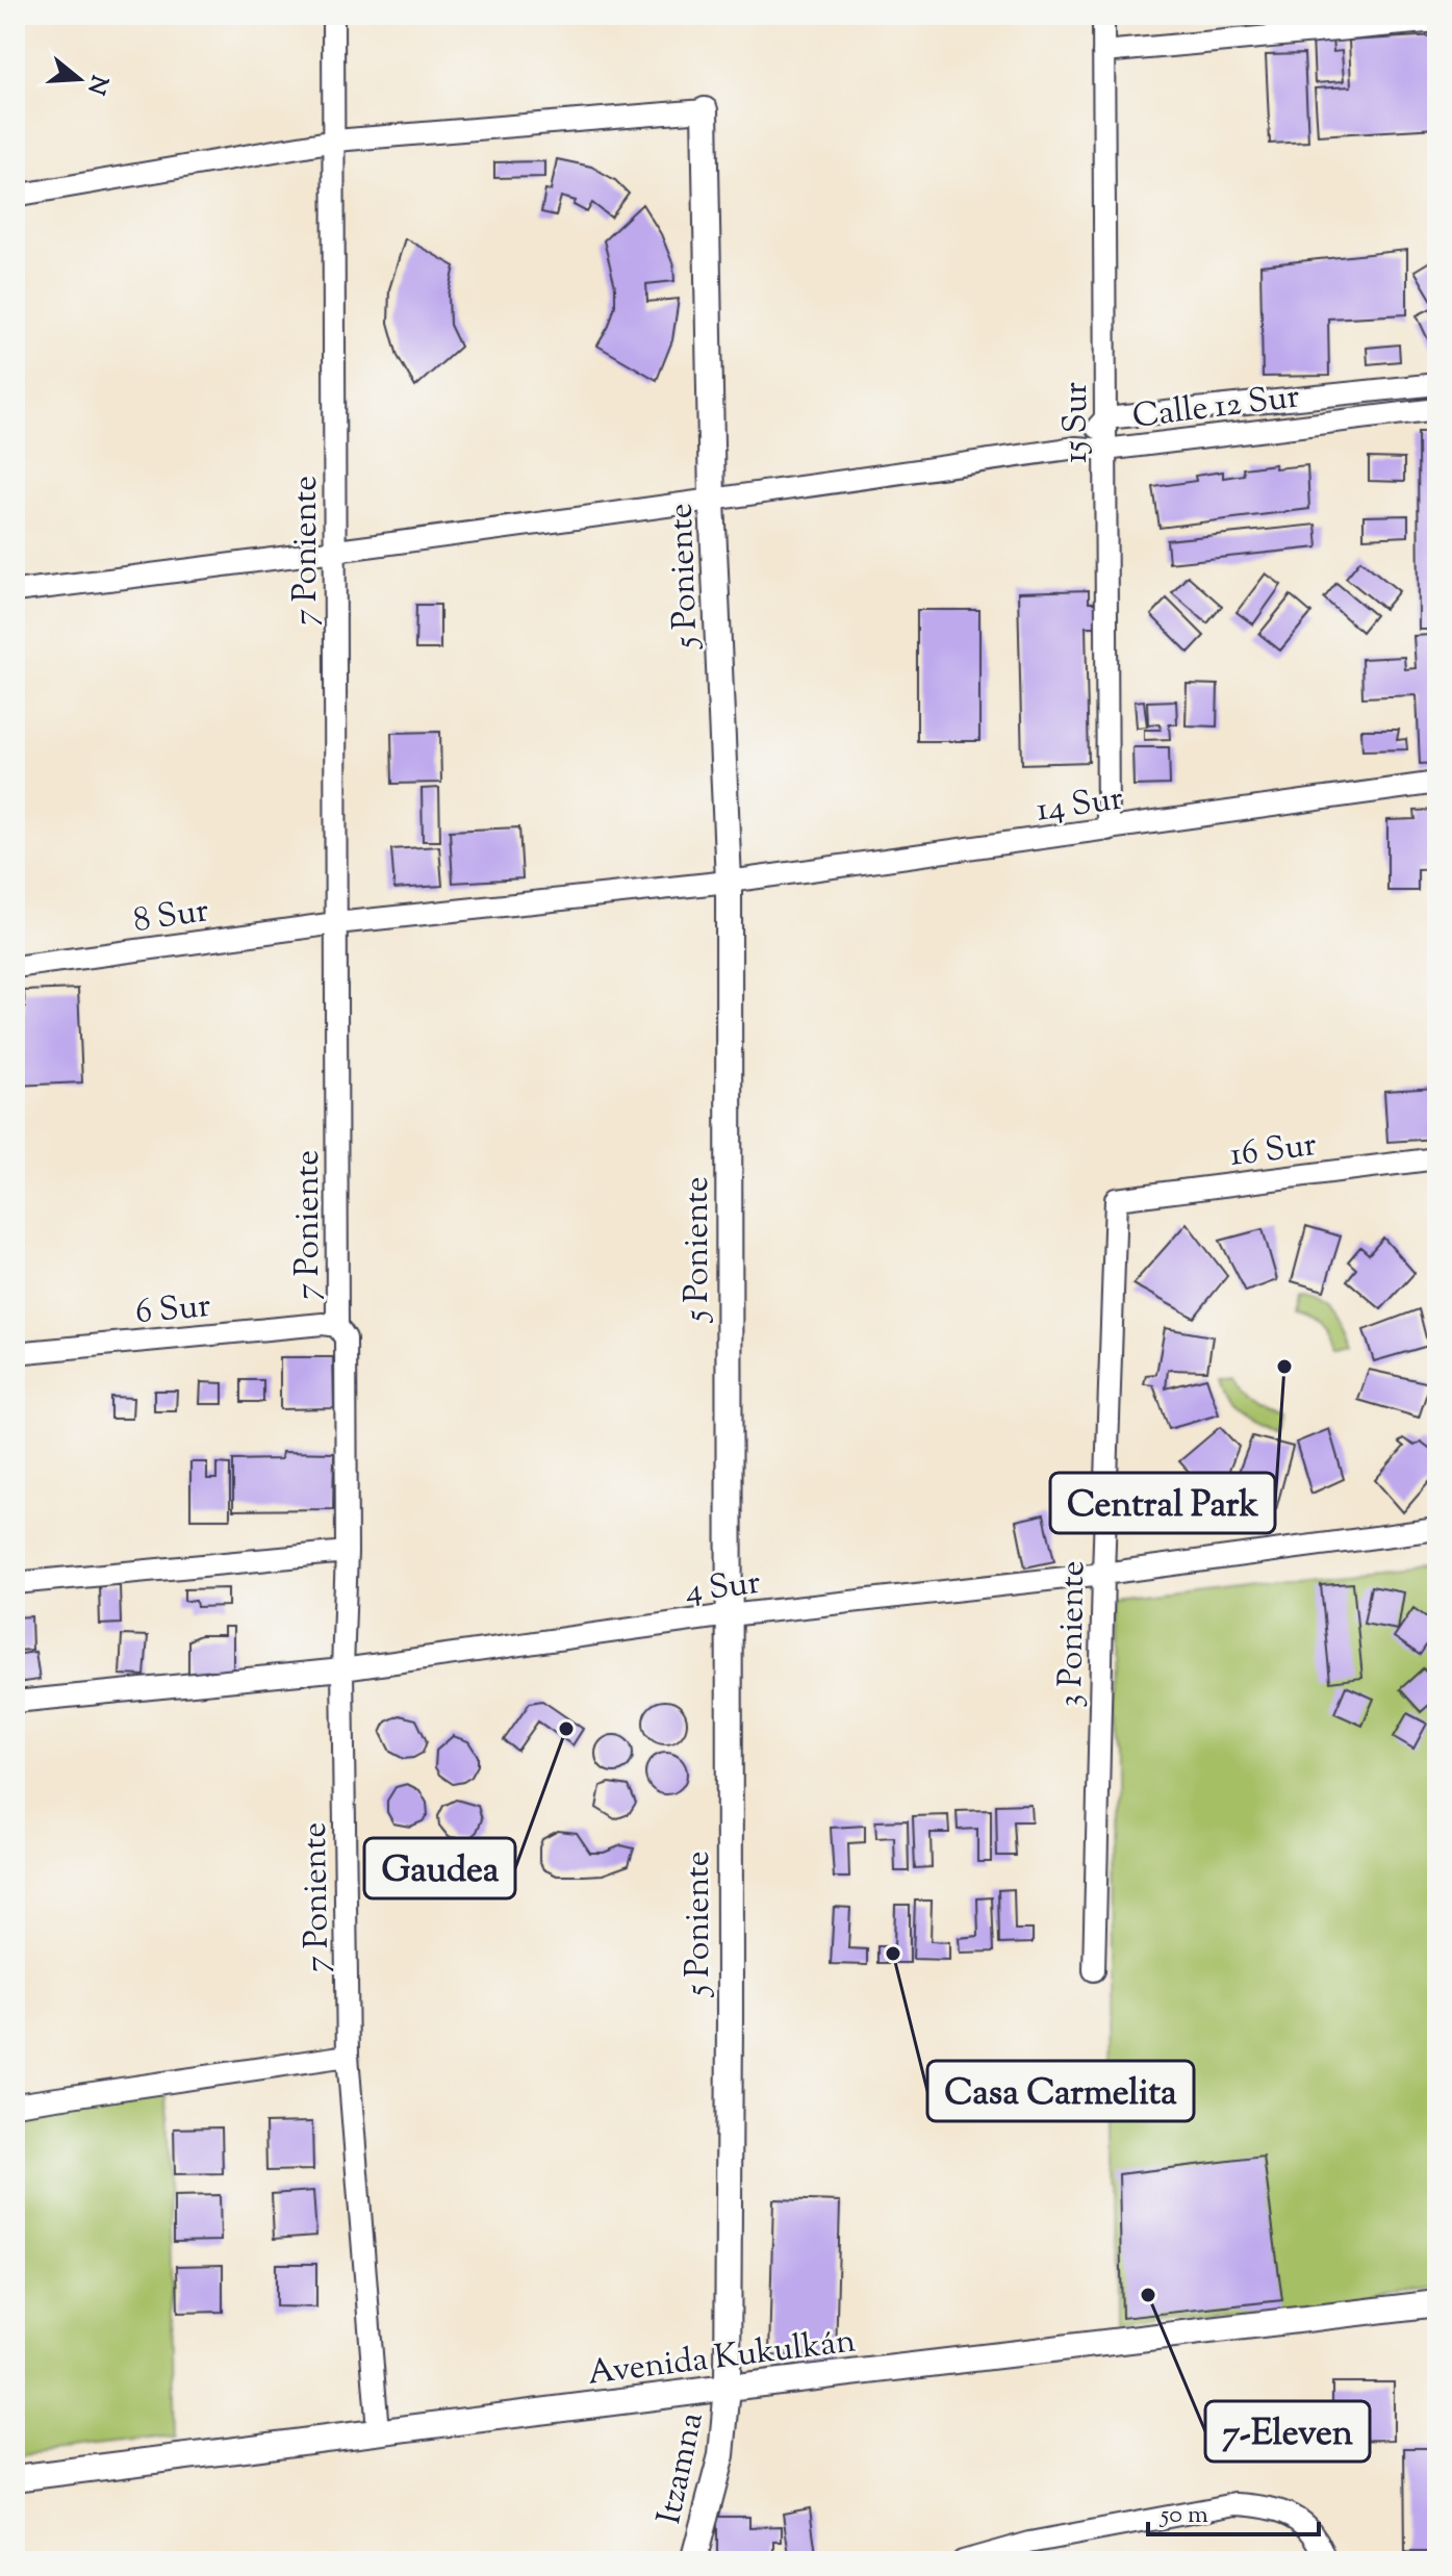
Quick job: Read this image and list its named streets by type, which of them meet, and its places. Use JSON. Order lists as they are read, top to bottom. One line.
{"streets":{"street":["Calle 12 Sur","15 Sur","7 Poniente","5 Poniente","14 Sur","8 Sur","16 Sur","6 Sur","4 Sur","3 Poniente","Avenida Kukulkán","Itzamna"]},"crossings":[["Calle 12 Sur","15 Sur"],["15 Sur","14 Sur"],["7 Poniente","14 Sur"],["7 Poniente","8 Sur"],["7 Poniente","6 Sur"],["7 Poniente","4 Sur"],["7 Poniente","Avenida Kukulkán"],["5 Poniente","14 Sur"],["5 Poniente","4 Sur"],["5 Poniente","Avenida Kukulkán"],["5 Poniente","Itzamna"],["14 Sur","8 Sur"],["16 Sur","3 Poniente"],["4 Sur","3 Poniente"],["Avenida Kukulkán","Itzamna"]],"places":["Central Park","Gaudea","Casa Carmelita","7-Eleven"],"scale_bar":"50 m","north":"right"}
